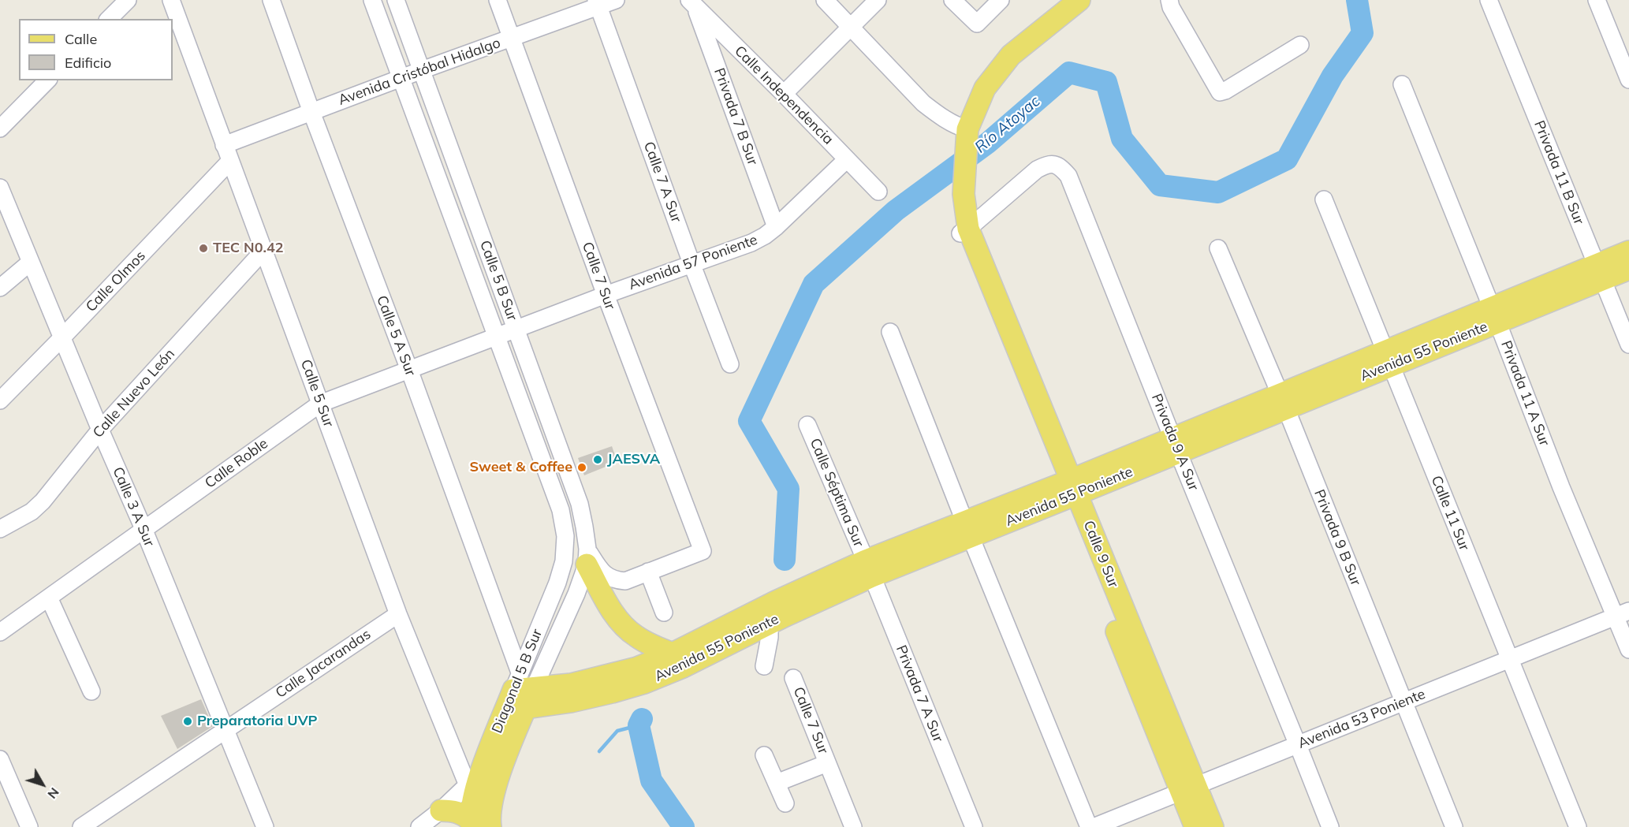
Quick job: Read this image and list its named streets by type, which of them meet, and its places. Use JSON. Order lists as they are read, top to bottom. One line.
{"streets":{"main road":["Avenida 55 Poniente","Calle 5 Sur","Calle 9 Sur","Diagonal 5 B Sur"],"street":["Avenida Cristóbal Hidalgo","Calle Independencia","Privada 7 B Sur","Privada 11 B Sur","Calle 7 A Sur","Avenida 57 Poniente","Calle 7 Sur","Calle 5 B Sur","Calle Olmos","Calle 5 A Sur","Calle Nuevo León","Privada 11 A Sur","Privada 9 A Sur","Calle Roble","Calle Séptima Sur","Calle 3 A Sur","Calle 11 Sur","Privada 9 B Sur","Calle Jacarandas","Privada 7 A Sur","Avenida 53 Poniente"]},"crossings":[["Avenida Cristóbal Hidalgo","Calle 7 A Sur"],["Avenida Cristóbal Hidalgo","Calle 7 Sur"],["Avenida Cristóbal Hidalgo","Calle 5 B Sur"],["Avenida Cristóbal Hidalgo","Calle 5 A Sur"],["Avenida Cristóbal Hidalgo","Calle 5 Sur"],["Calle Independencia","Privada 7 B Sur"],["Calle Independencia","Avenida 57 Poniente"],["Privada 7 B Sur","Avenida 57 Poniente"],["Privada 11 B Sur","Avenida 55 Poniente"],["Calle 7 A Sur","Avenida 57 Poniente"],["Avenida 57 Poniente","Calle 7 Sur"],["Avenida 57 Poniente","Calle 5 B Sur"],["Avenida 57 Poniente","Calle Roble"],["Calle 5 B Sur","Calle Roble"],["Calle 5 B Sur","Diagonal 5 B Sur"],["Calle Olmos","Calle 5 Sur"],["Calle Olmos","Calle 3 A Sur"],["Calle 5 A Sur","Avenida 55 Poniente"],["Calle 5 A Sur","Calle Roble"],["Calle 5 A Sur","Diagonal 5 B Sur"],["Avenida 55 Poniente","Privada 11 A Sur"],["Avenida 55 Poniente","Privada 9 A Sur"],["Avenida 55 Poniente","Calle Séptima Sur"],["Avenida 55 Poniente","Calle 11 Sur"],["Avenida 55 Poniente","Privada 9 B Sur"],["Avenida 55 Poniente","Calle 9 Sur"],["Avenida 55 Poniente","Diagonal 5 B Sur"],["Avenida 55 Poniente","Privada 7 A Sur"],["Calle Nuevo León","Calle 5 Sur"],["Calle Nuevo León","Calle 3 A Sur"],["Calle 5 Sur","Calle Roble"],["Calle 5 Sur","Calle Jacarandas"],["Calle 5 Sur","Diagonal 5 B Sur"],["Privada 11 A Sur","Avenida 53 Poniente"],["Privada 9 A Sur","Calle 9 Sur"],["Privada 9 A Sur","Avenida 53 Poniente"],["Calle Roble","Calle 3 A Sur"],["Calle Séptima Sur","Privada 7 A Sur"],["Calle 3 A Sur","Calle Jacarandas"],["Calle 11 Sur","Avenida 53 Poniente"],["Privada 9 B Sur","Avenida 53 Poniente"],["Calle 9 Sur","Avenida 53 Poniente"]],"water":["Río Atoyac"],"places":["TEC N0.42","JAESVA","Sweet & Coffee","Preparatoria UVP"],"legend":["Calle","Edificio"],"north":"bottom right"}
